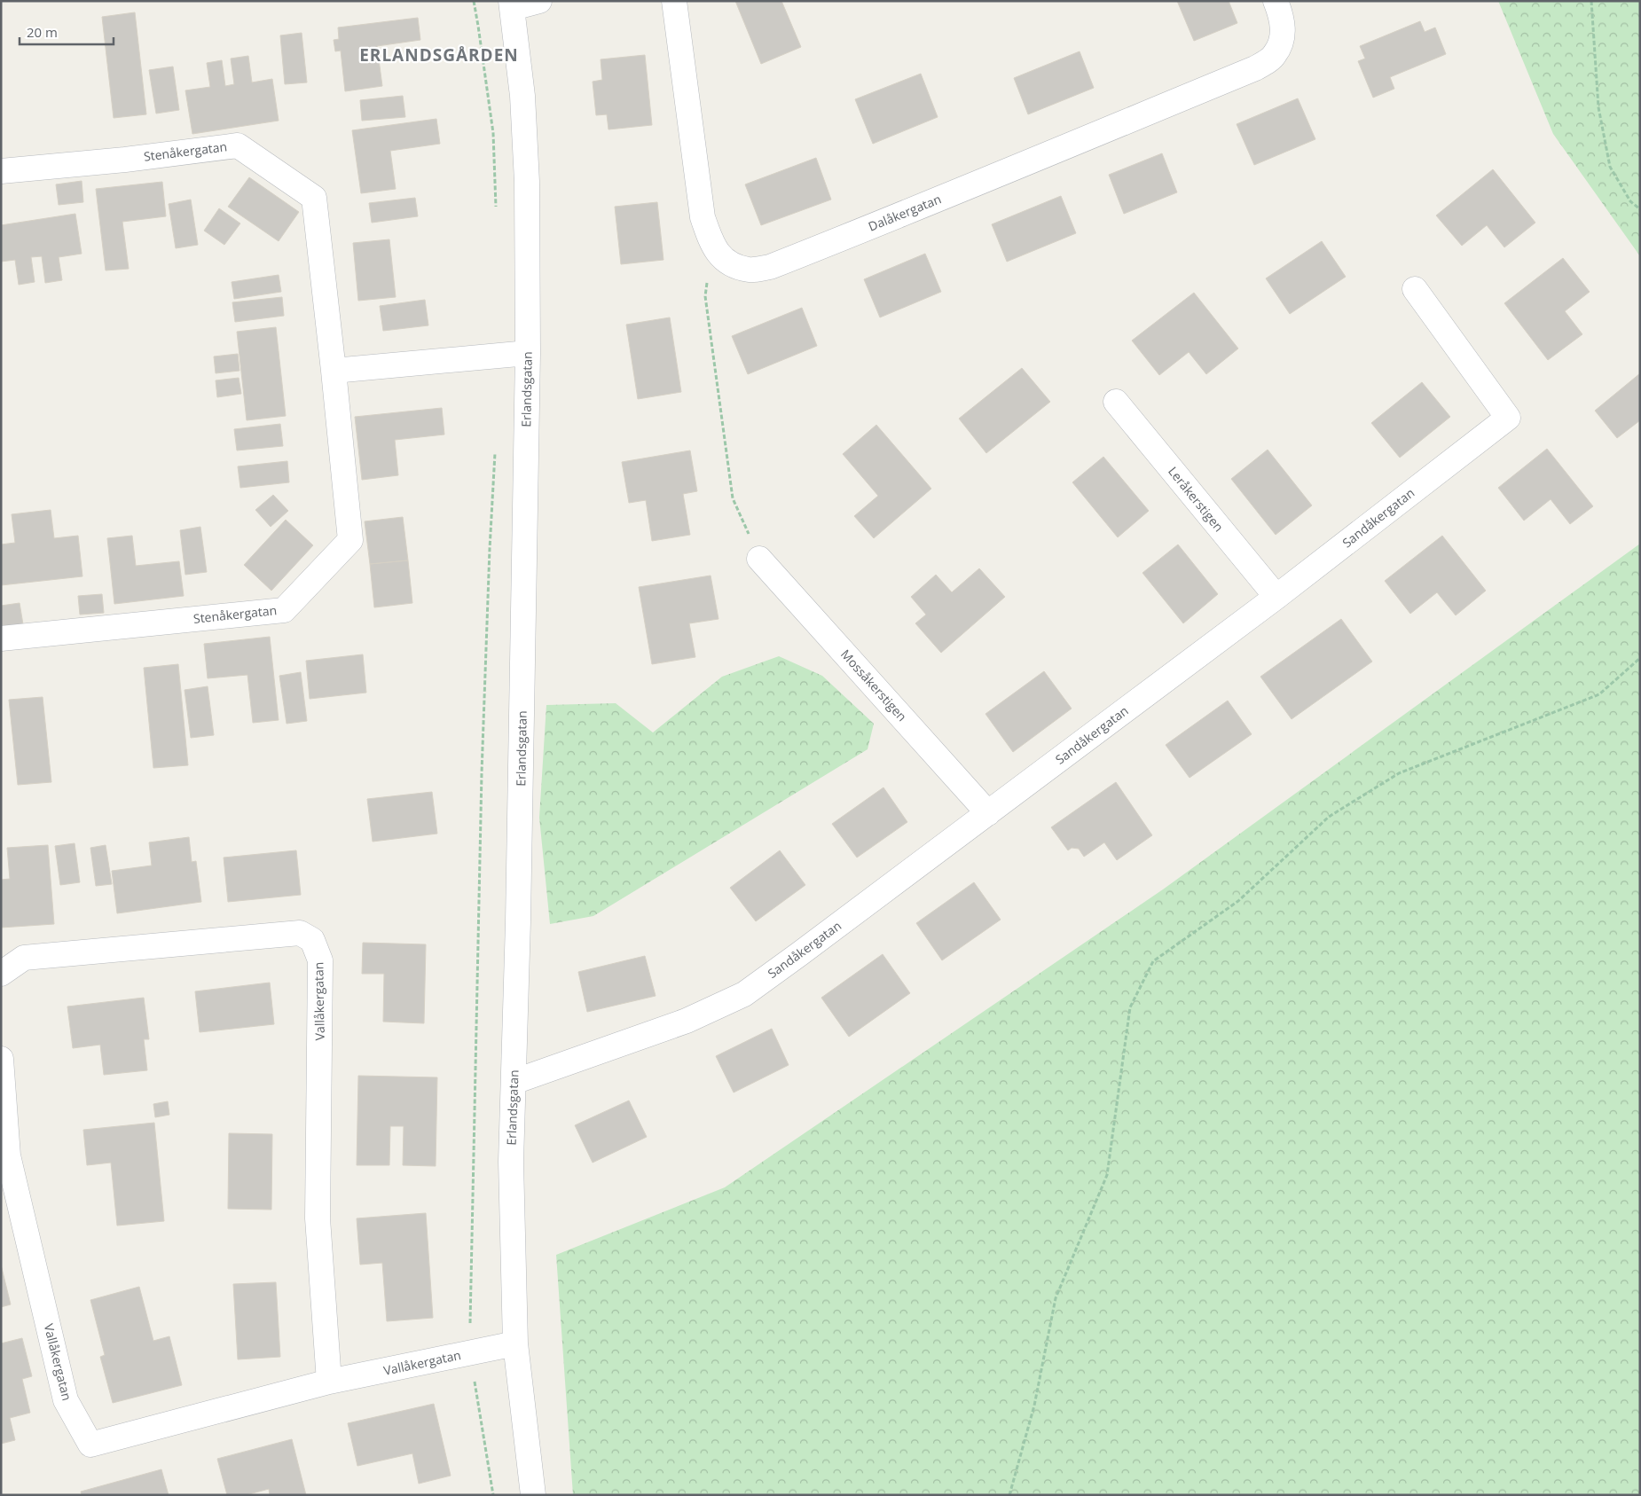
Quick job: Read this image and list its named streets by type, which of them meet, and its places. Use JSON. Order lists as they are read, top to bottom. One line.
{"streets":{"street":["Stenåkergatan","Dalåkergatan","Erlandsgatan","Leråkerstigen","Sandåkergatan","Mossåkerstigen","Vallåkergatan"]},"crossings":[["Erlandsgatan","Sandåkergatan"],["Erlandsgatan","Vallåkergatan"],["Leråkerstigen","Sandåkergatan"],["Sandåkergatan","Mossåkerstigen"]],"districts":["ERLANDSGÅRDEN"],"scale_bar":"20 m"}
